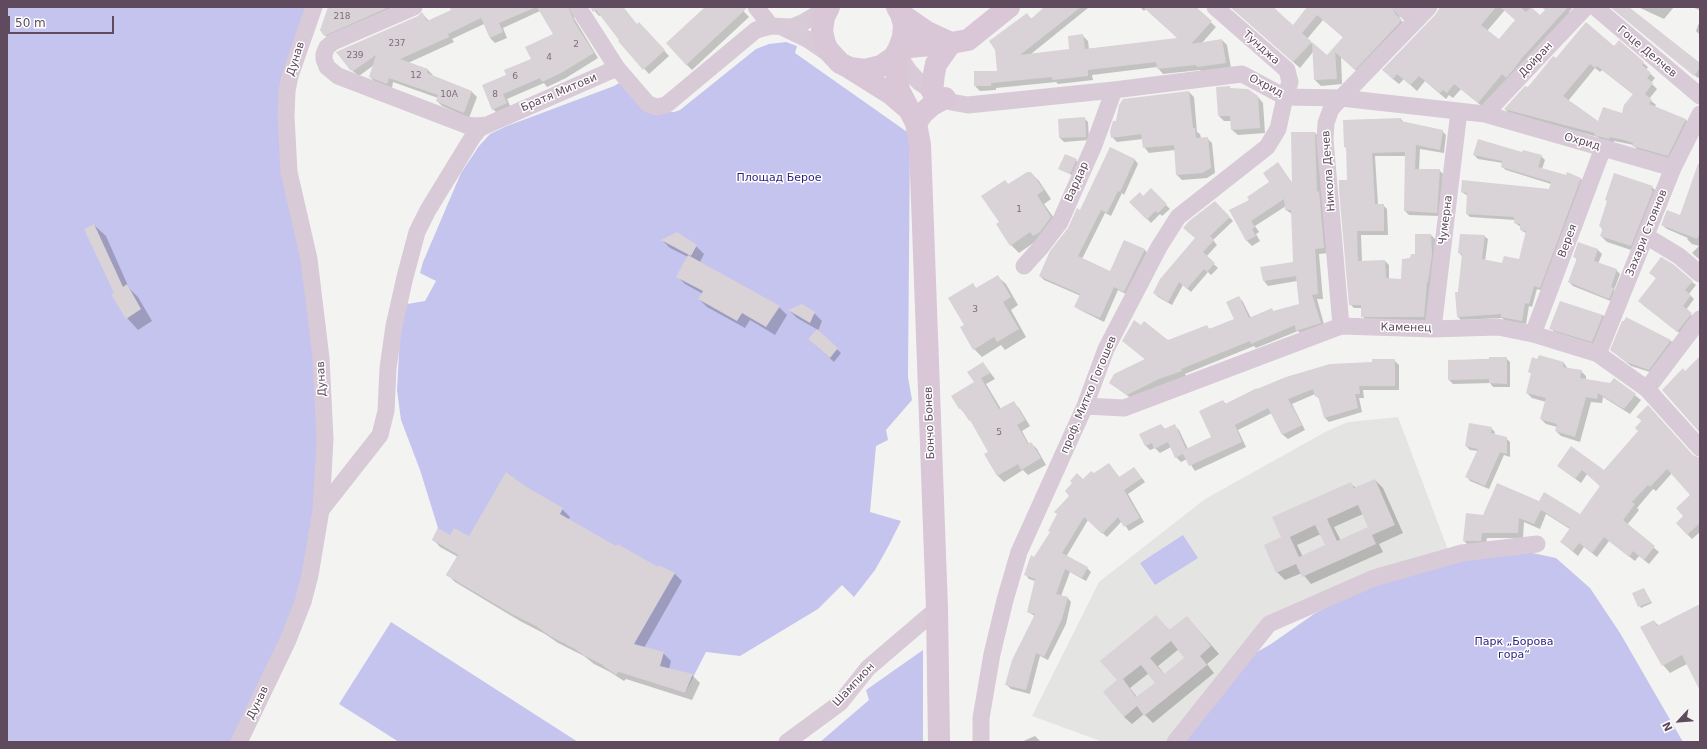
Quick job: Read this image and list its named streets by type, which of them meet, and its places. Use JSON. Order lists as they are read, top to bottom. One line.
{"streets":{"street":["Тунджа","Гоце Делчев","Дунав","Дойран","Охрид","Братя Митови","Никола Дечев","Вардар","Чумерна","Захари Стоянов","Верея","Каменец","проф. Митко Гогошев","Бончо Бонев","Шампион"]},"crossings":[["Тунджа","Охрид"],["Тунджа","проф. Митко Гогошев"],["Дойран","Охрид"],["Охрид","Никола Дечев"],["Охрид","Вардар"],["Охрид","Чумерна"],["Охрид","Захари Стоянов"],["Охрид","Верея"],["Охрид","проф. Митко Гогошев"],["Охрид","Бончо Бонев"],["Никола Дечев","Каменец"],["Чумерна","Каменец"],["Захари Стоянов","Каменец"],["Верея","Каменец"],["Каменец","проф. Митко Гогошев"],["Бончо Бонев","Шампион"]],"parks":["Площад Берое","Парк „Борова гора“"],"house_numbers":["218","237","2","239","4","12","6","10A","8","1","3","5"],"scale_bar":"50 m","north":"bottom left"}
